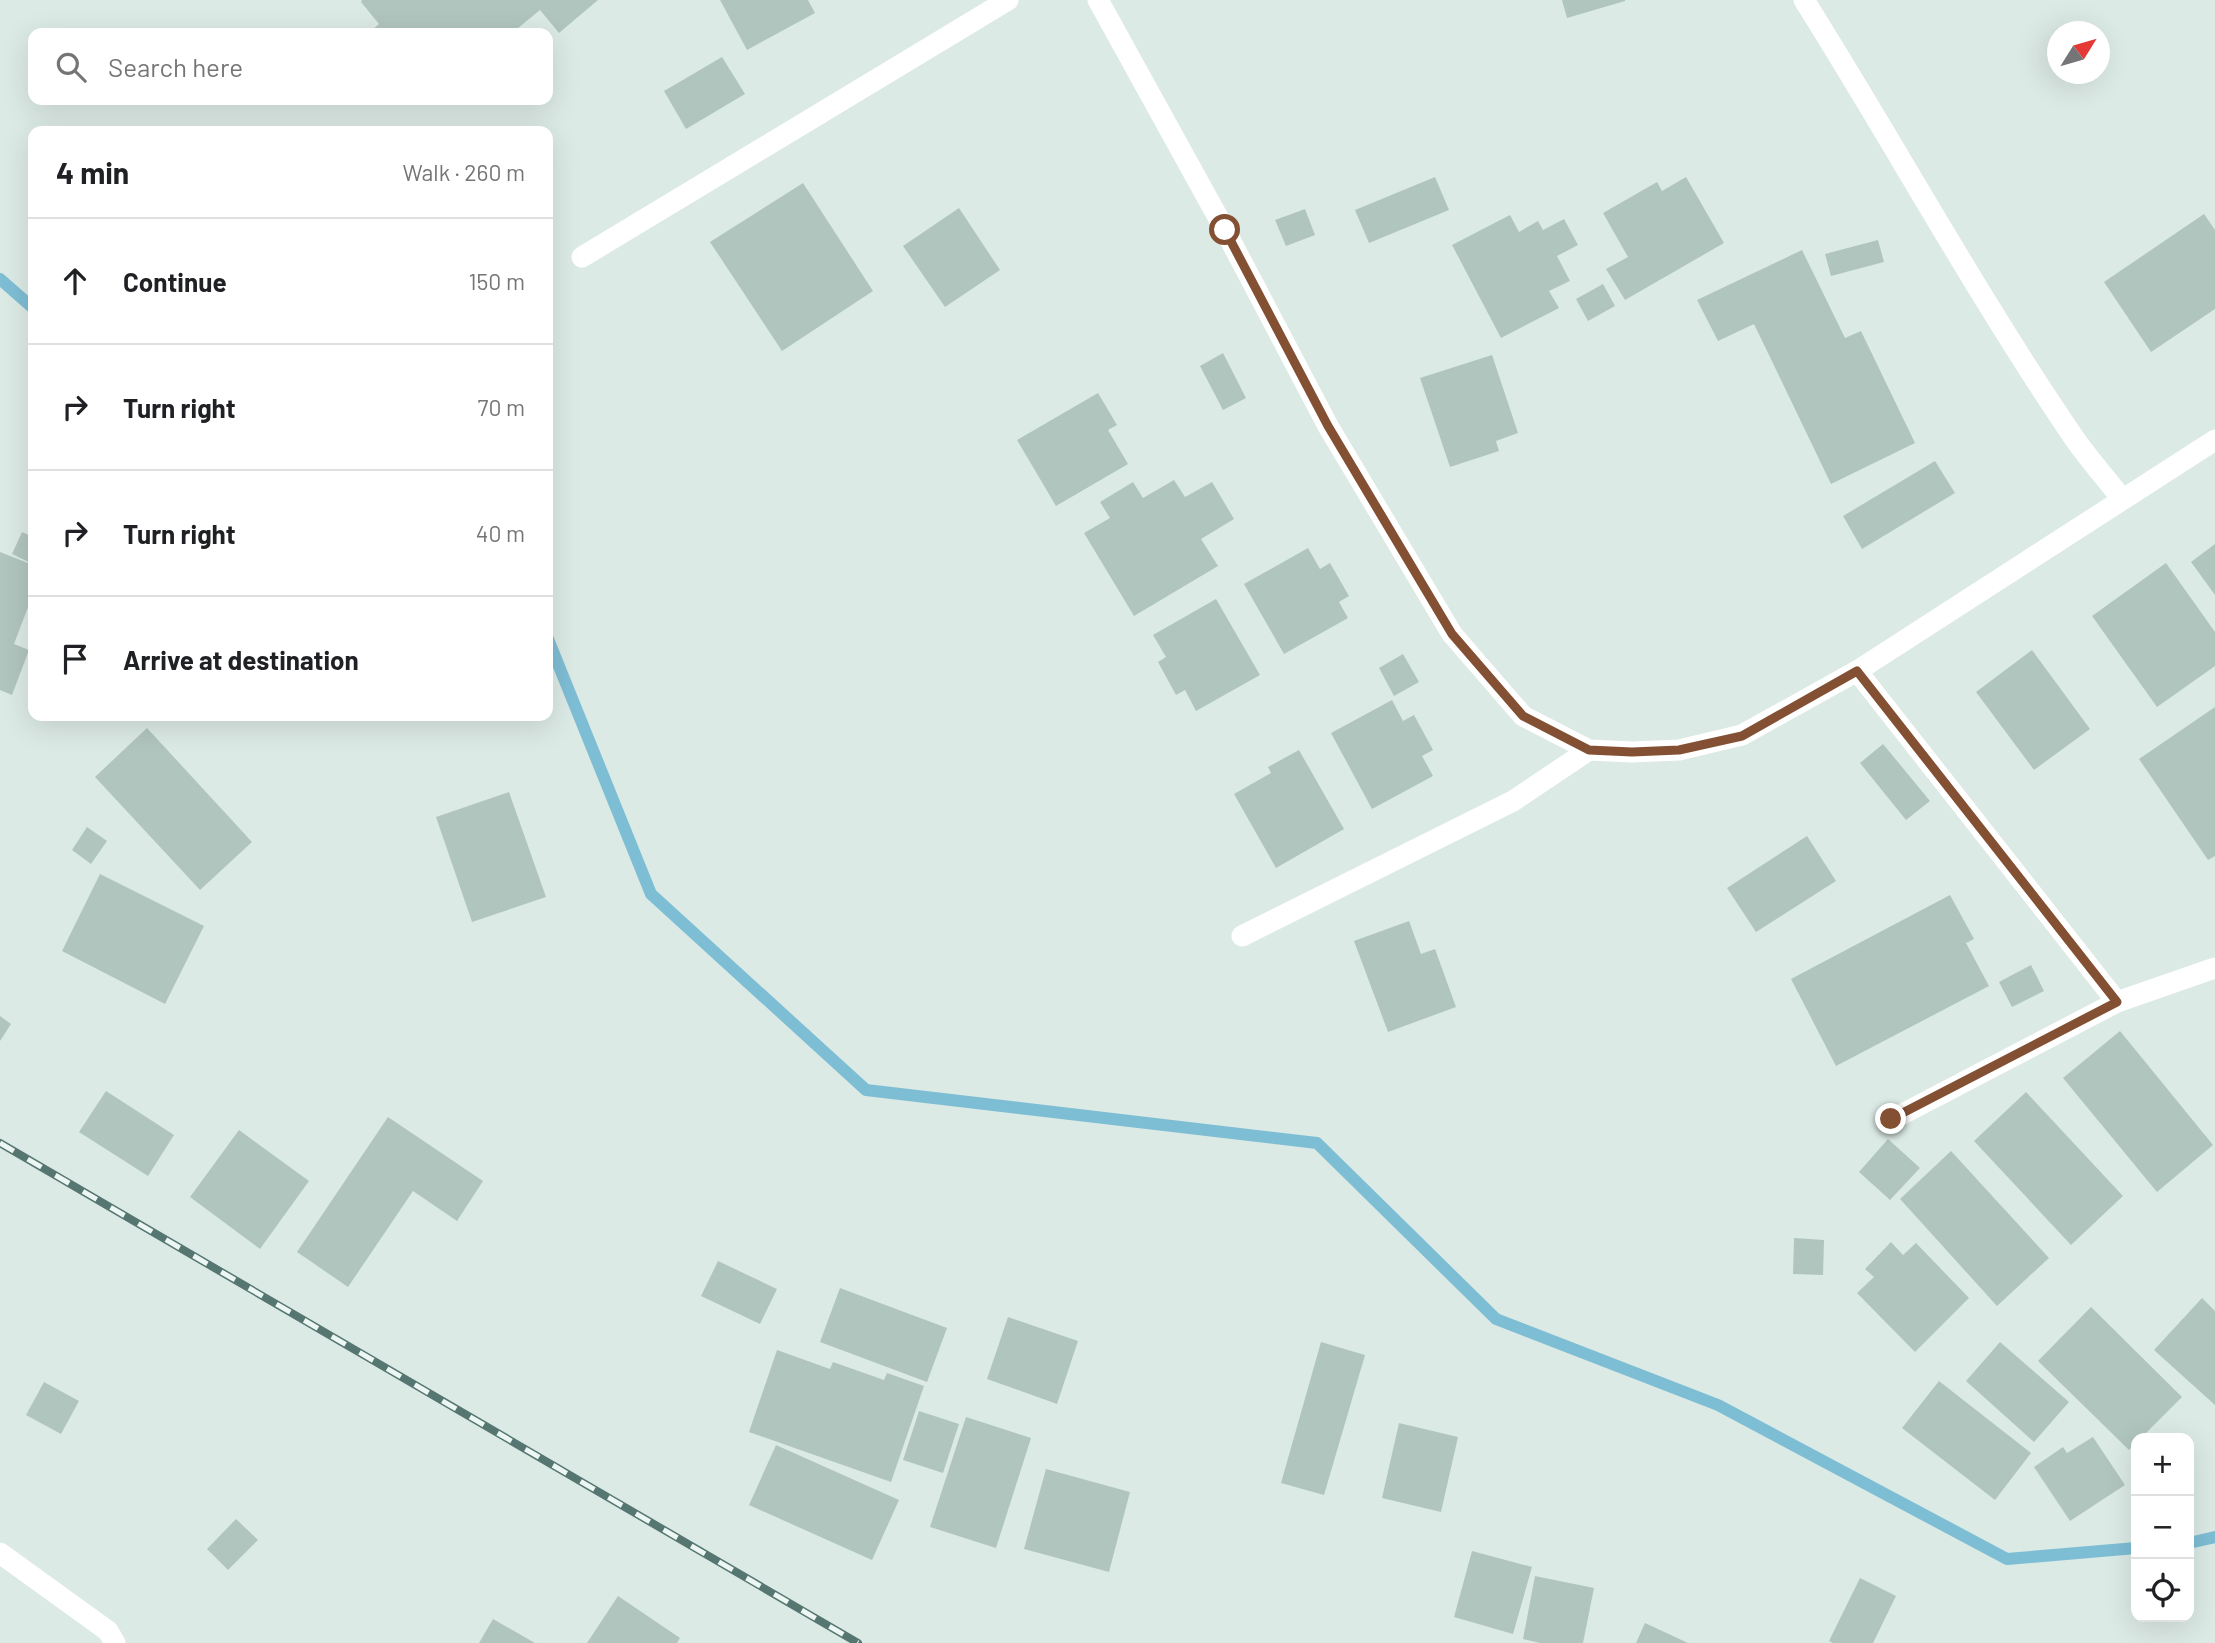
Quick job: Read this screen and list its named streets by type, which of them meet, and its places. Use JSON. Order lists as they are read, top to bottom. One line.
{"north":"top right","page":{"search":"Search here","heading":["4 min","Walk · 260 m"],"list":[["Continue","150 m"],["Turn right","70 m"],["Turn right","40 m"],"Arrive at destination"],"map_buttons":["+","−"]}}
